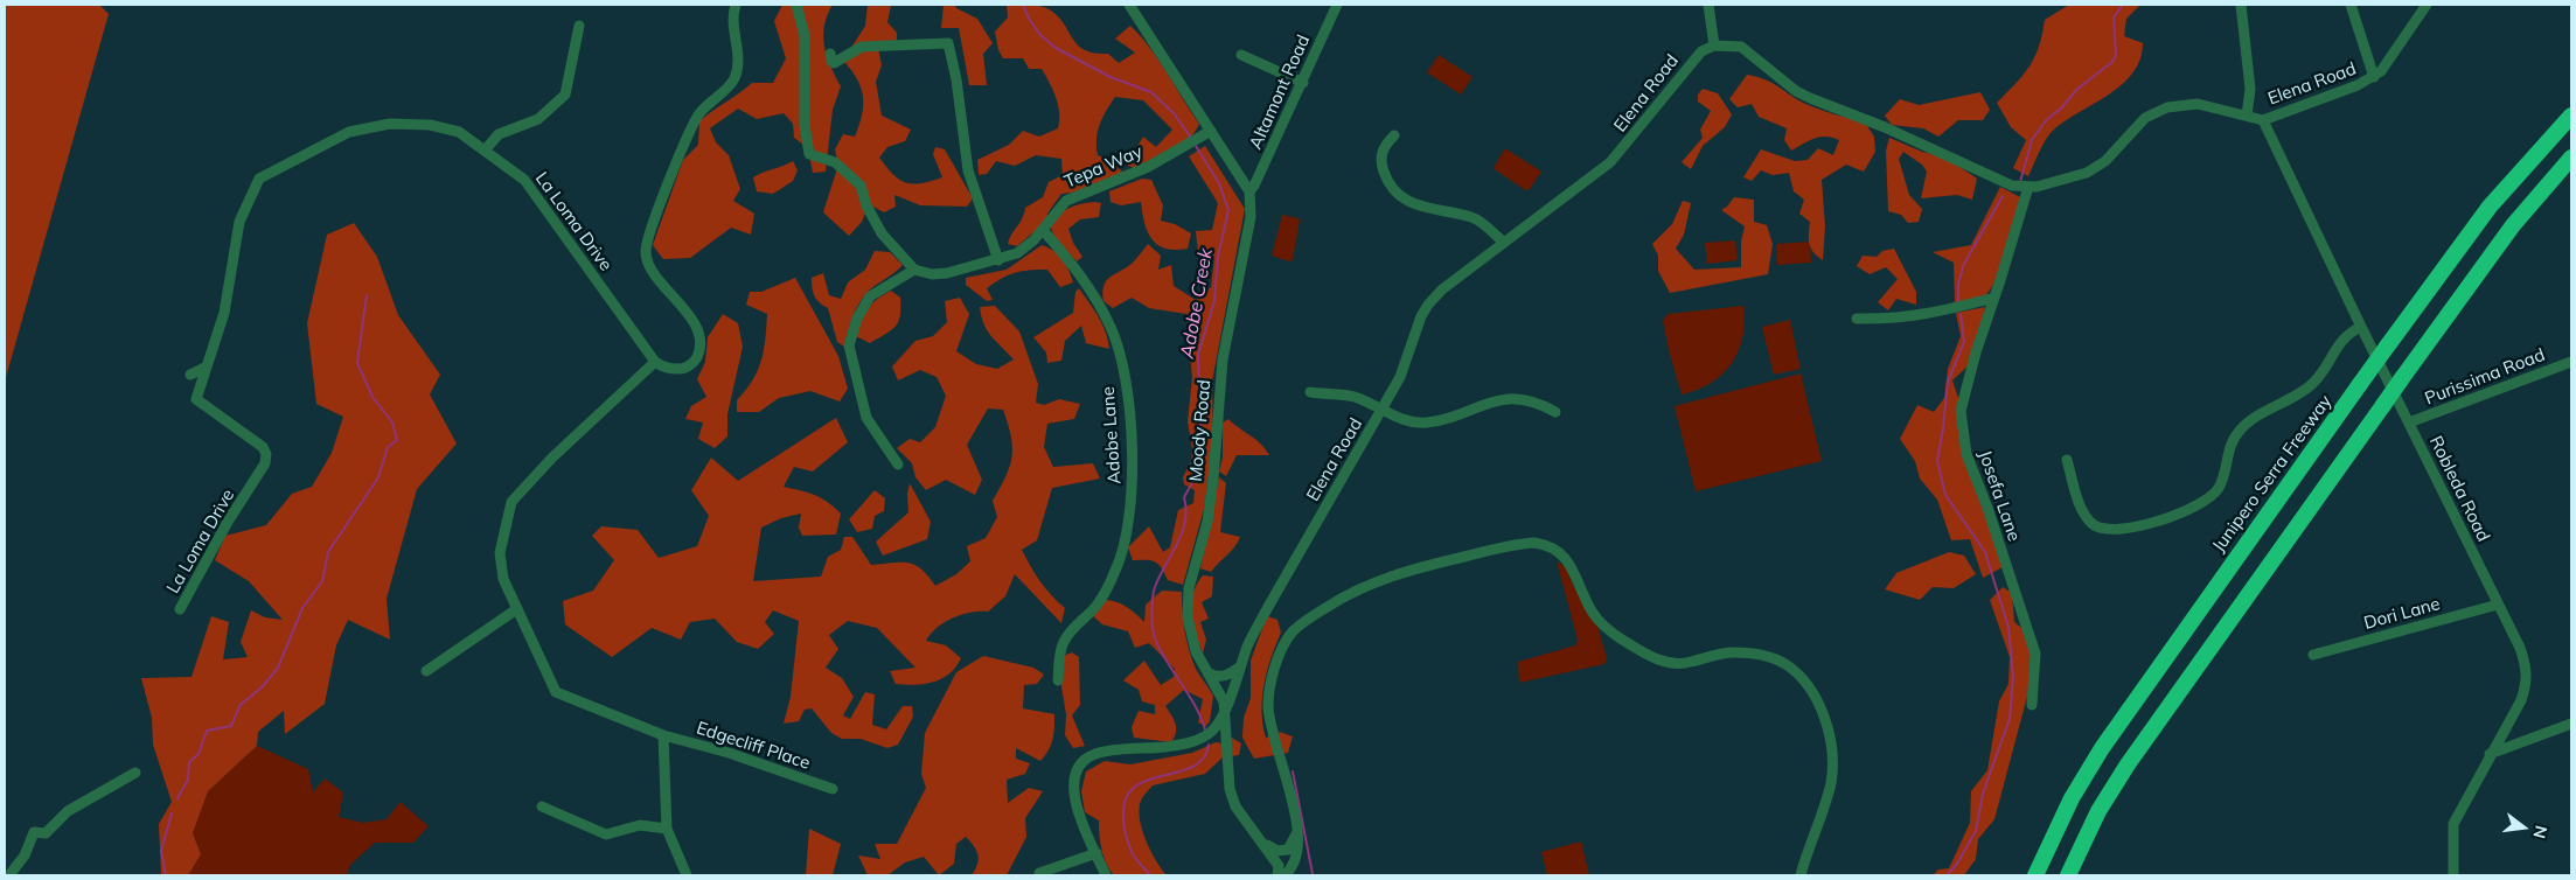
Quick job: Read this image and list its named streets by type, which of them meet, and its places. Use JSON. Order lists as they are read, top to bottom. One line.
{"streets":{"highway":["Junipero Serra Freeway"],"street":["Elena Road","Altamont Road","Tepa Way","La Loma Drive","Purissima Road","Moody Road","Adobe Lane","Robleda Road","Josefa Lane","Dori Lane","Edgecliff Place"]},"crossings":[["Elena Road","Moody Road"],["Elena Road","Robleda Road"],["Elena Road","Josefa Lane"],["Altamont Road","Moody Road"],["Tepa Way","Adobe Lane"],["Purissima Road","Robleda Road"],["Robleda Road","Dori Lane"]],"water":["Adobe Creek"],"north":"right"}
